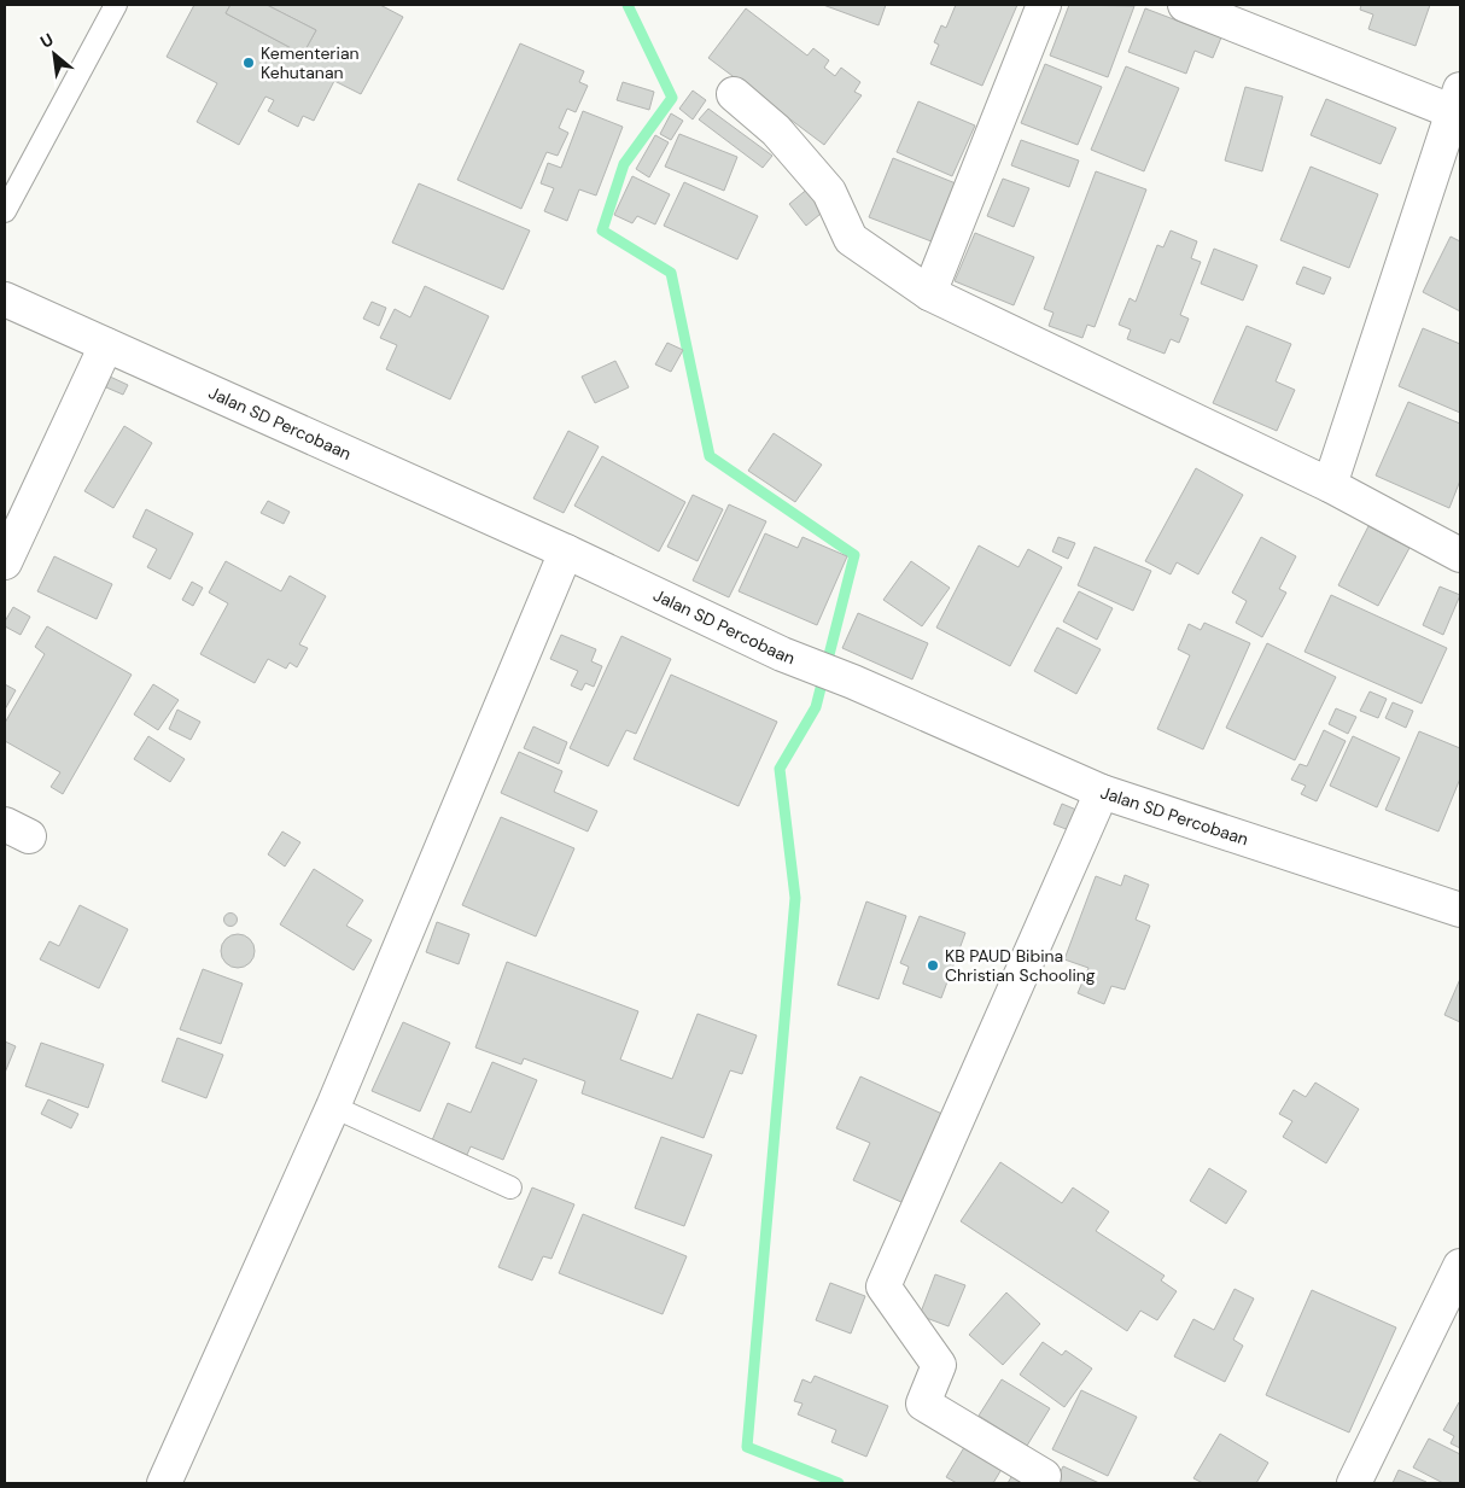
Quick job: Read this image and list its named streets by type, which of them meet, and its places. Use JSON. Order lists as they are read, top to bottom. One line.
{"streets":{"street":["Jalan SD Percobaan"]},"places":["Kementerian Kehutanan","KB PAUD Bibina Christian Schooling"],"north":"top left"}
